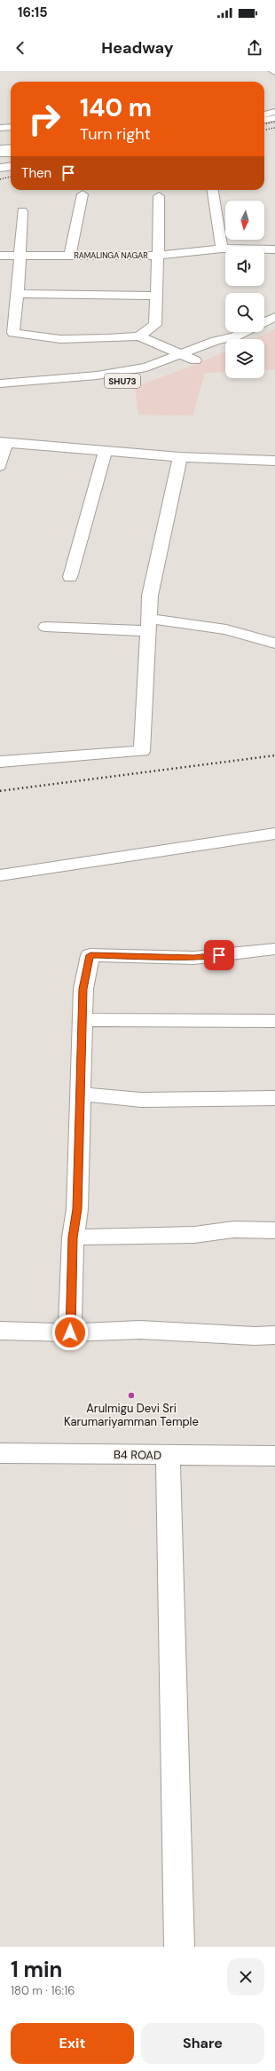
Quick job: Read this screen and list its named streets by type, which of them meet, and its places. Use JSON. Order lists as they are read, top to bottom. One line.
{"streets":{"street":["RAMALINGA NAGAR","SHU73","B4 ROAD"]},"places":["Arulmigu Devi Sri Karumariyamman Temple"],"north":"bottom","page":{"status":"16:15","header":"Headway","turn":["140 m","Turn right"],"then":"Then","heading":["1 min","180 m · 16:16"],"buttons":["Exit","Share"]}}
